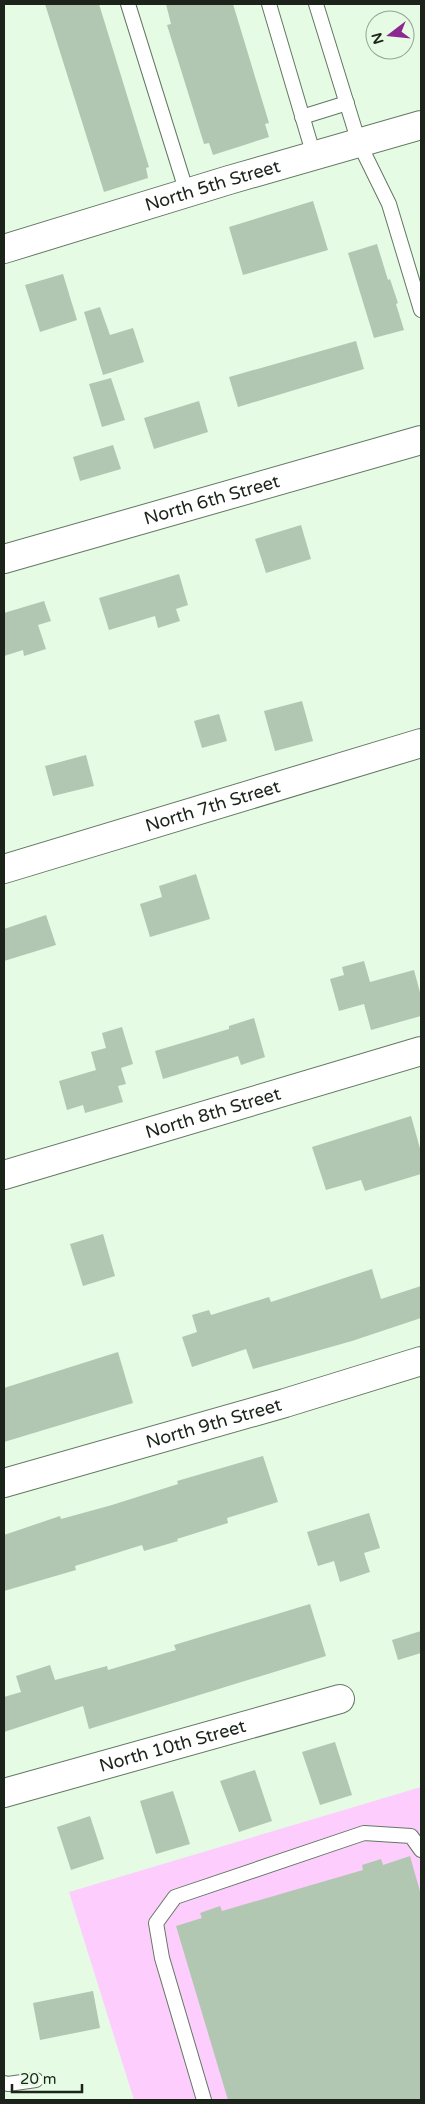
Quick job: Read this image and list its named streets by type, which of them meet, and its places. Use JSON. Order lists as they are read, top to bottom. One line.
{"streets":{"street":["North 5th Street","North 6th Street","North 7th Street","North 8th Street","North 9th Street","North 10th Street"]},"scale_bar":"20 m","north":"left"}
